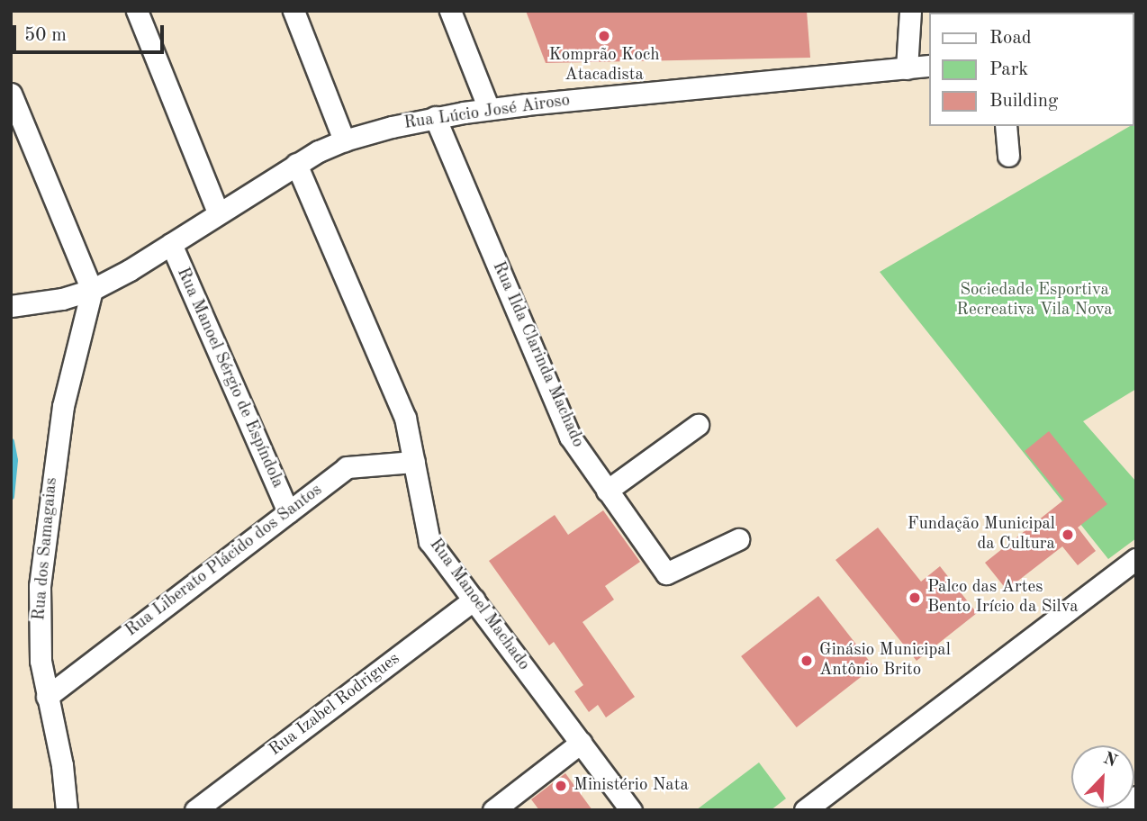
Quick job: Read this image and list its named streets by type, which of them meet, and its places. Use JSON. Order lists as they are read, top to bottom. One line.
{"streets":{"street":["Rua Lúcio José Airoso","Rua Ilda Clarinda Machado","Rua Manoel Sérgio de Espíndola","Rua dos Samagaias","Rua Liberato Plácido dos Santos","Rua Manoel Machado","Rua Izabel Rodrigues"]},"crossings":[["Rua Lúcio José Airoso","Rua Ilda Clarinda Machado"],["Rua Lúcio José Airoso","Rua Manoel Sérgio de Espíndola"],["Rua Lúcio José Airoso","Rua dos Samagaias"],["Rua Lúcio José Airoso","Rua Manoel Machado"],["Rua Manoel Sérgio de Espíndola","Rua Liberato Plácido dos Santos"],["Rua dos Samagaias","Rua Liberato Plácido dos Santos"],["Rua Liberato Plácido dos Santos","Rua Manoel Machado"],["Rua Manoel Machado","Rua Izabel Rodrigues"]],"parks":["Sociedade Esportiva Recreativa Vila Nova"],"places":["Komprão Koch Atacadista","Fundação Municipal da Cultura","Palco das Artes Bento Irício da Silva","Ginásio Municipal Antônio Brito","Ministério Nata"],"legend":["Road","Park","Building"],"scale_bar":"50 m","north":"top right"}
